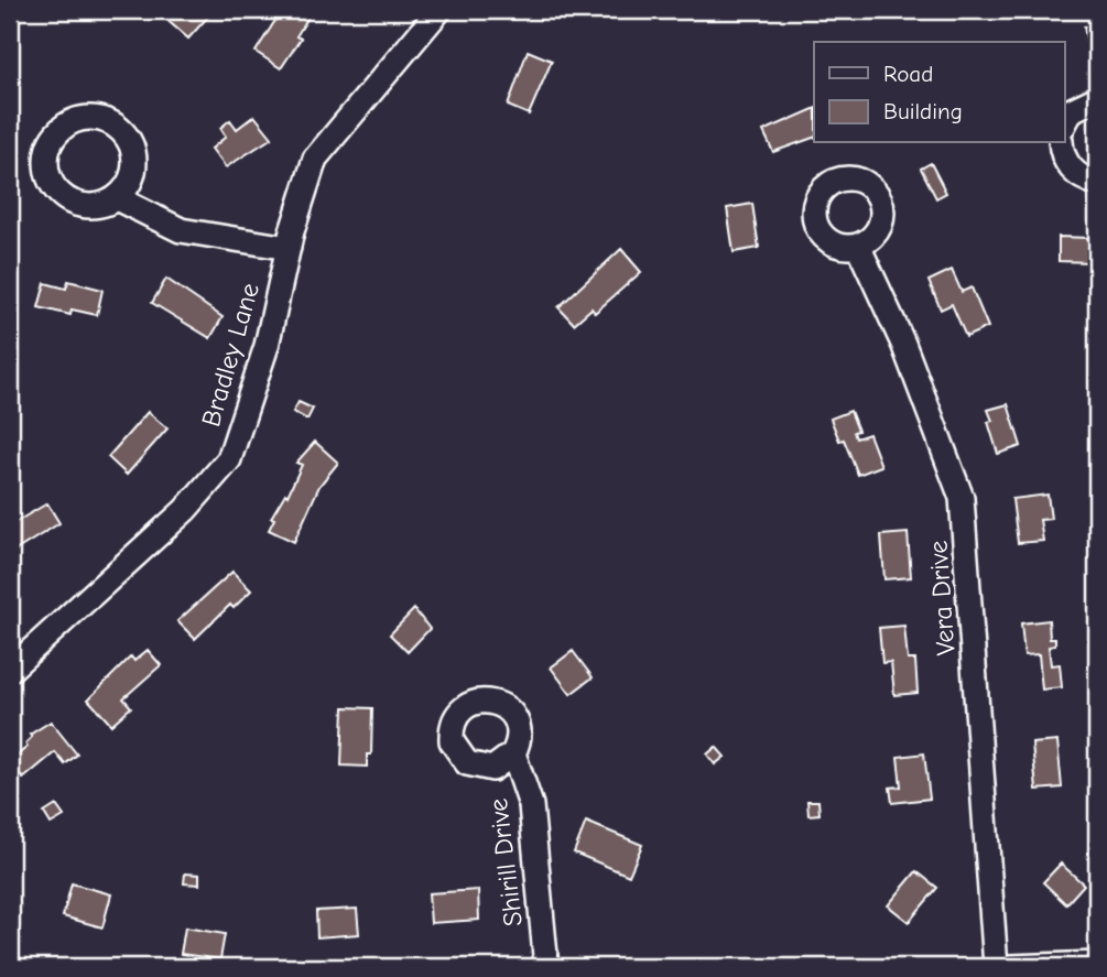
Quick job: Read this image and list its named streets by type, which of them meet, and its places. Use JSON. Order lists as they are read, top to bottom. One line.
{"streets":{"street":["Bradley Lane","Vera Drive","Shirill Drive"]},"legend":["Road","Building"]}
